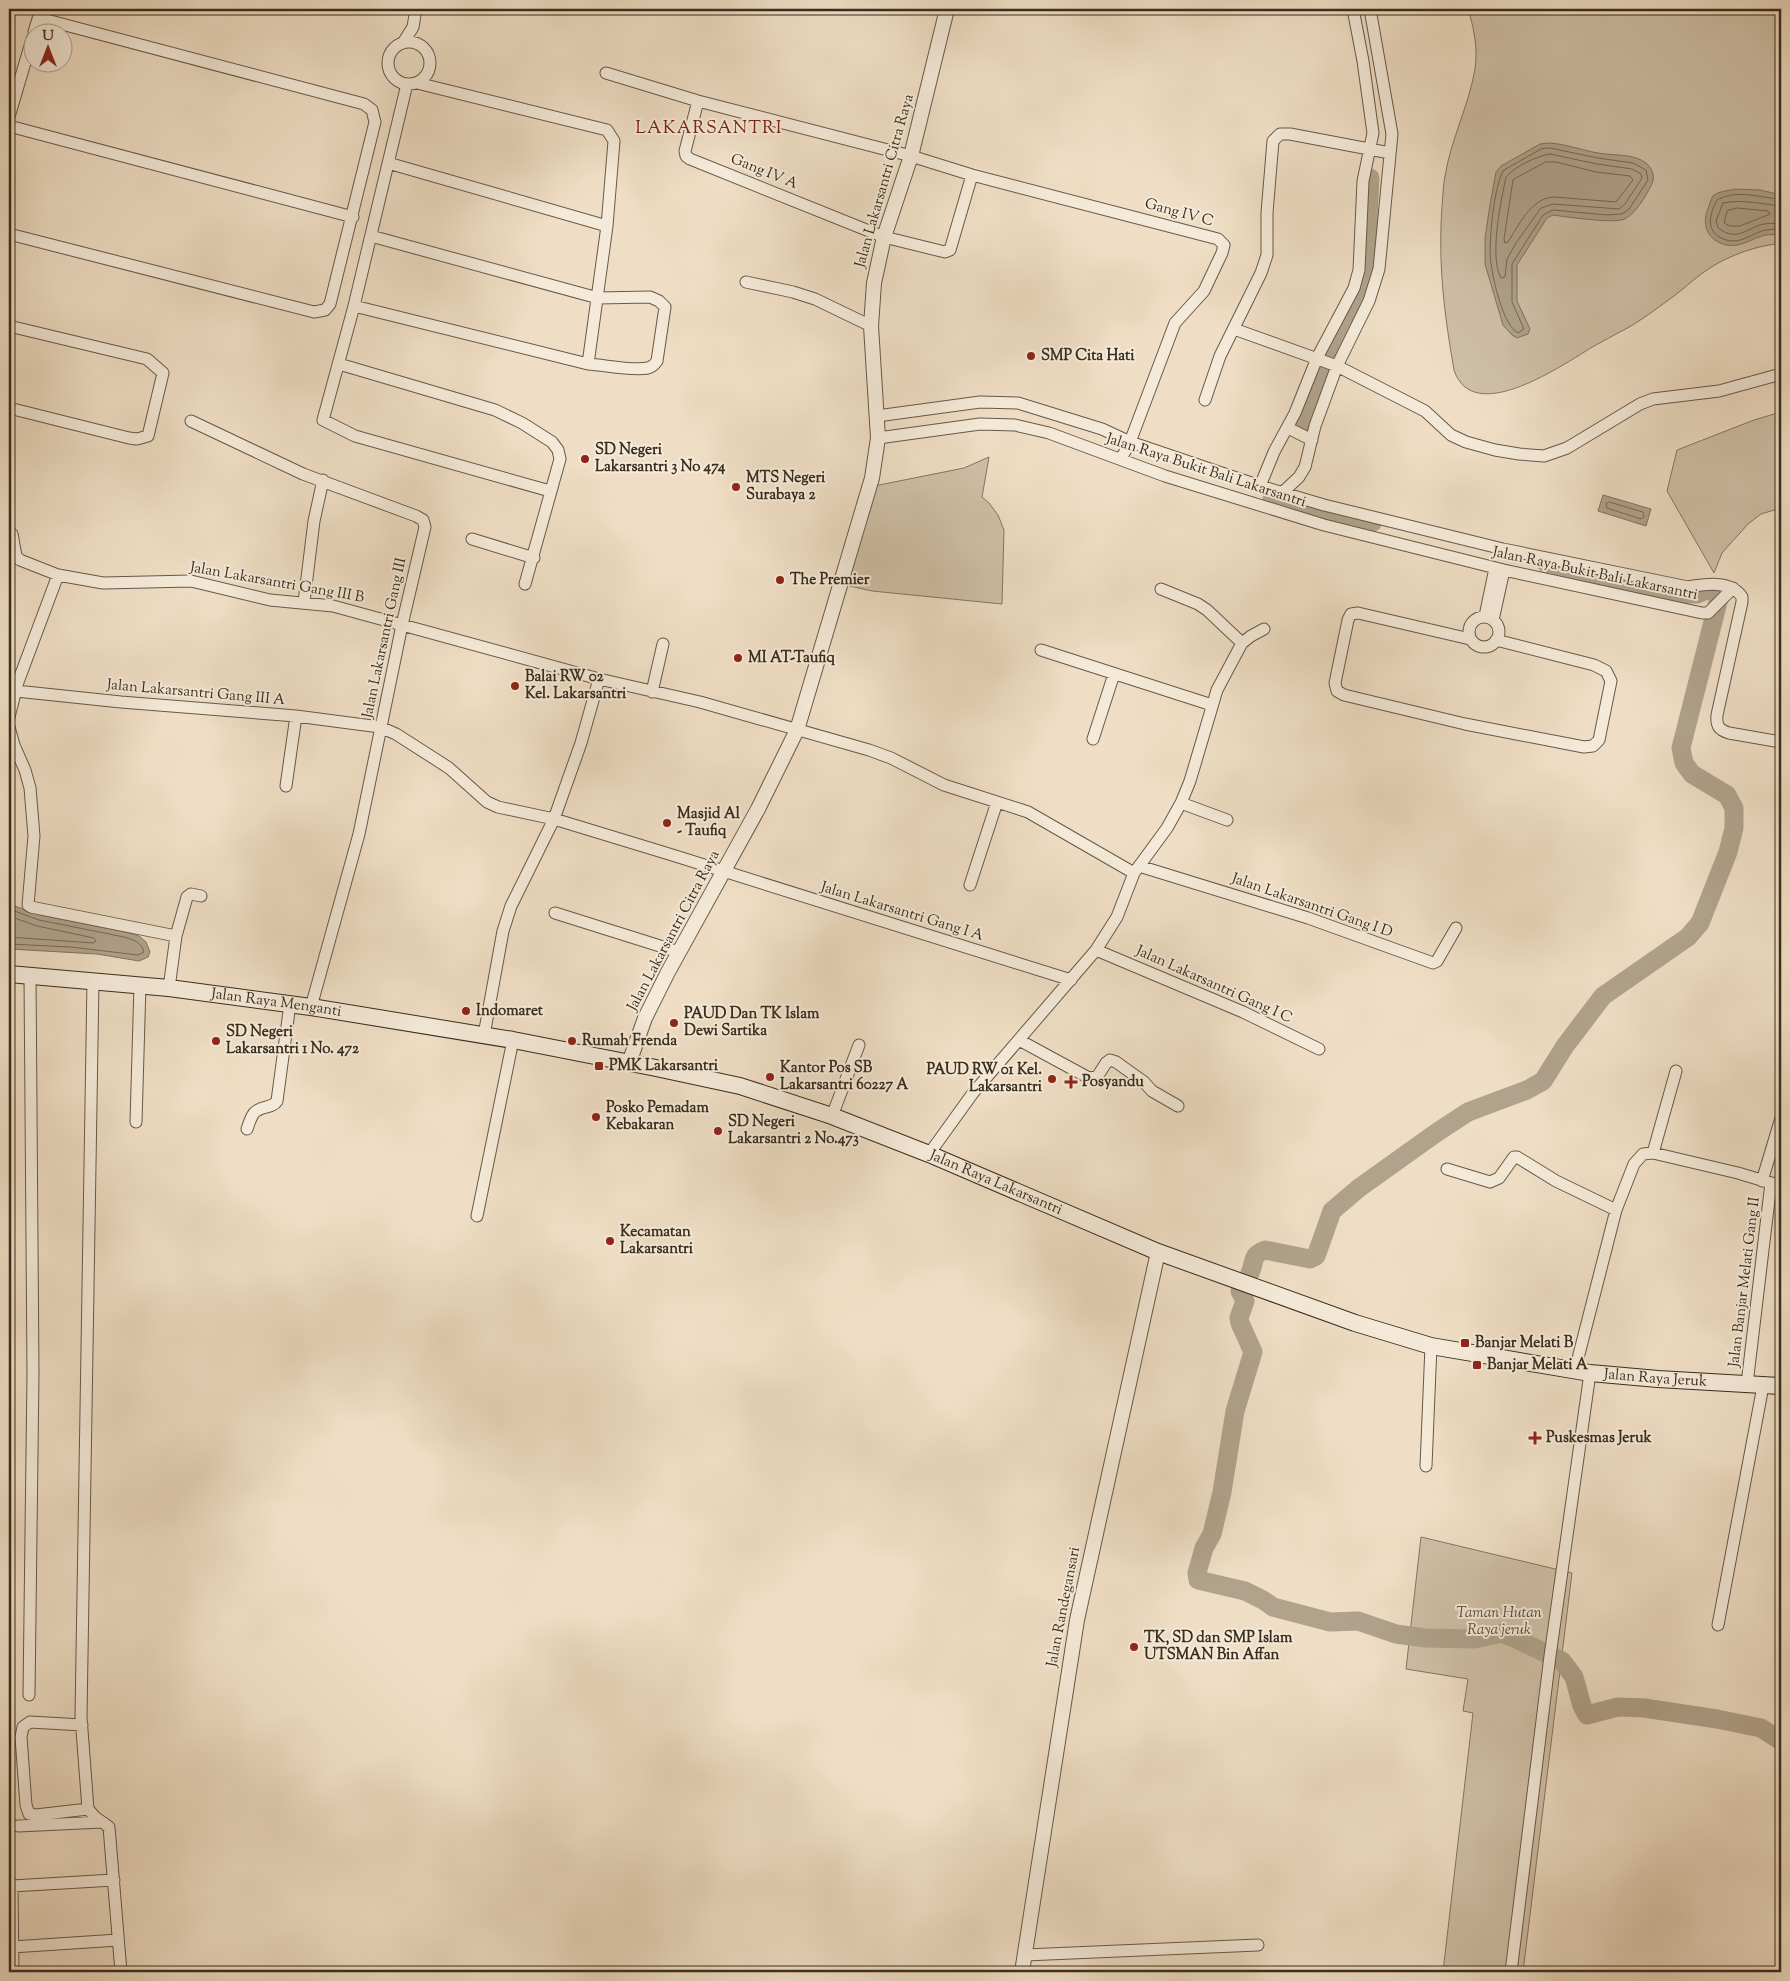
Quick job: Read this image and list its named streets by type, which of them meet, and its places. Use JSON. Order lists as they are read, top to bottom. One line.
{"streets":{"main road":["Jalan Raya Menganti","Jalan Raya Lakarsantri","Jalan Raya Jeruk"],"street":["Gang IV A","Jalan Lakarsantri Citra Raya","Gang IV C","Jalan Raya Bukit Bali Lakarsantri","Jalan Lakarsantri Gang III B","Jalan Lakarsantri Gang III","Jalan Lakarsantri Gang III A","Jalan Lakarsantri Gang I D","Jalan Lakarsantri Gang I A","Jalan Lakarsantri Gang I C","Jalan Banjar Melati Gang II","Jalan Randegansari"]},"crossings":[["Gang IV A","Jalan Lakarsantri Citra Raya"],["Gang IV A","Gang IV C"],["Jalan Lakarsantri Citra Raya","Gang IV C"],["Jalan Lakarsantri Citra Raya","Jalan Raya Bukit Bali Lakarsantri"],["Jalan Lakarsantri Citra Raya","Jalan Lakarsantri Gang III B"],["Jalan Lakarsantri Citra Raya","Jalan Lakarsantri Gang I A"],["Jalan Lakarsantri Citra Raya","Jalan Raya Menganti"],["Jalan Lakarsantri Citra Raya","Jalan Raya Lakarsantri"],["Gang IV C","Jalan Raya Bukit Bali Lakarsantri"],["Jalan Lakarsantri Gang III B","Jalan Lakarsantri Gang III"],["Jalan Lakarsantri Gang III B","Jalan Lakarsantri Gang I D"],["Jalan Lakarsantri Gang III","Jalan Lakarsantri Gang III A"],["Jalan Lakarsantri Gang III","Jalan Raya Menganti"],["Jalan Lakarsantri Gang III A","Jalan Lakarsantri Gang I A"],["Jalan Raya Menganti","Jalan Raya Lakarsantri"],["Jalan Raya Lakarsantri","Jalan Raya Jeruk"],["Jalan Raya Lakarsantri","Jalan Randegansari"],["Jalan Banjar Melati Gang II","Jalan Raya Jeruk"]],"districts":["LAKARSANTRI"],"parks":["Taman Hutan Raya jeruk"],"places":{"other":["SMP Cita Hati","SD Negeri Lakarsantri 3 No 474","MTS Negeri Surabaya 2","The Premier","MI AT-Taufiq","Balai RW 02 Kel. Lakarsantri","Masjid Al - Taufiq","Indomaret","PAUD Dan TK Islam Dewi Sartika","SD Negeri Lakarsantri 1 No. 472","Rumah Frenda","Kantor Pos SB Lakarsantri 60227 A","PAUD RW 01 Kel. Lakarsantri","Posko Pemadam Kebakaran","SD Negeri Lakarsantri 2 No.473","Kecamatan Lakarsantri","TK, SD dan SMP Islam UTSMAN Bin Affan"],"transit":["PMK Lakarsantri","Banjar Melati B","Banjar Melati A"],"health":["Posyandu","Puskesmas Jeruk"]},"north":"top"}
